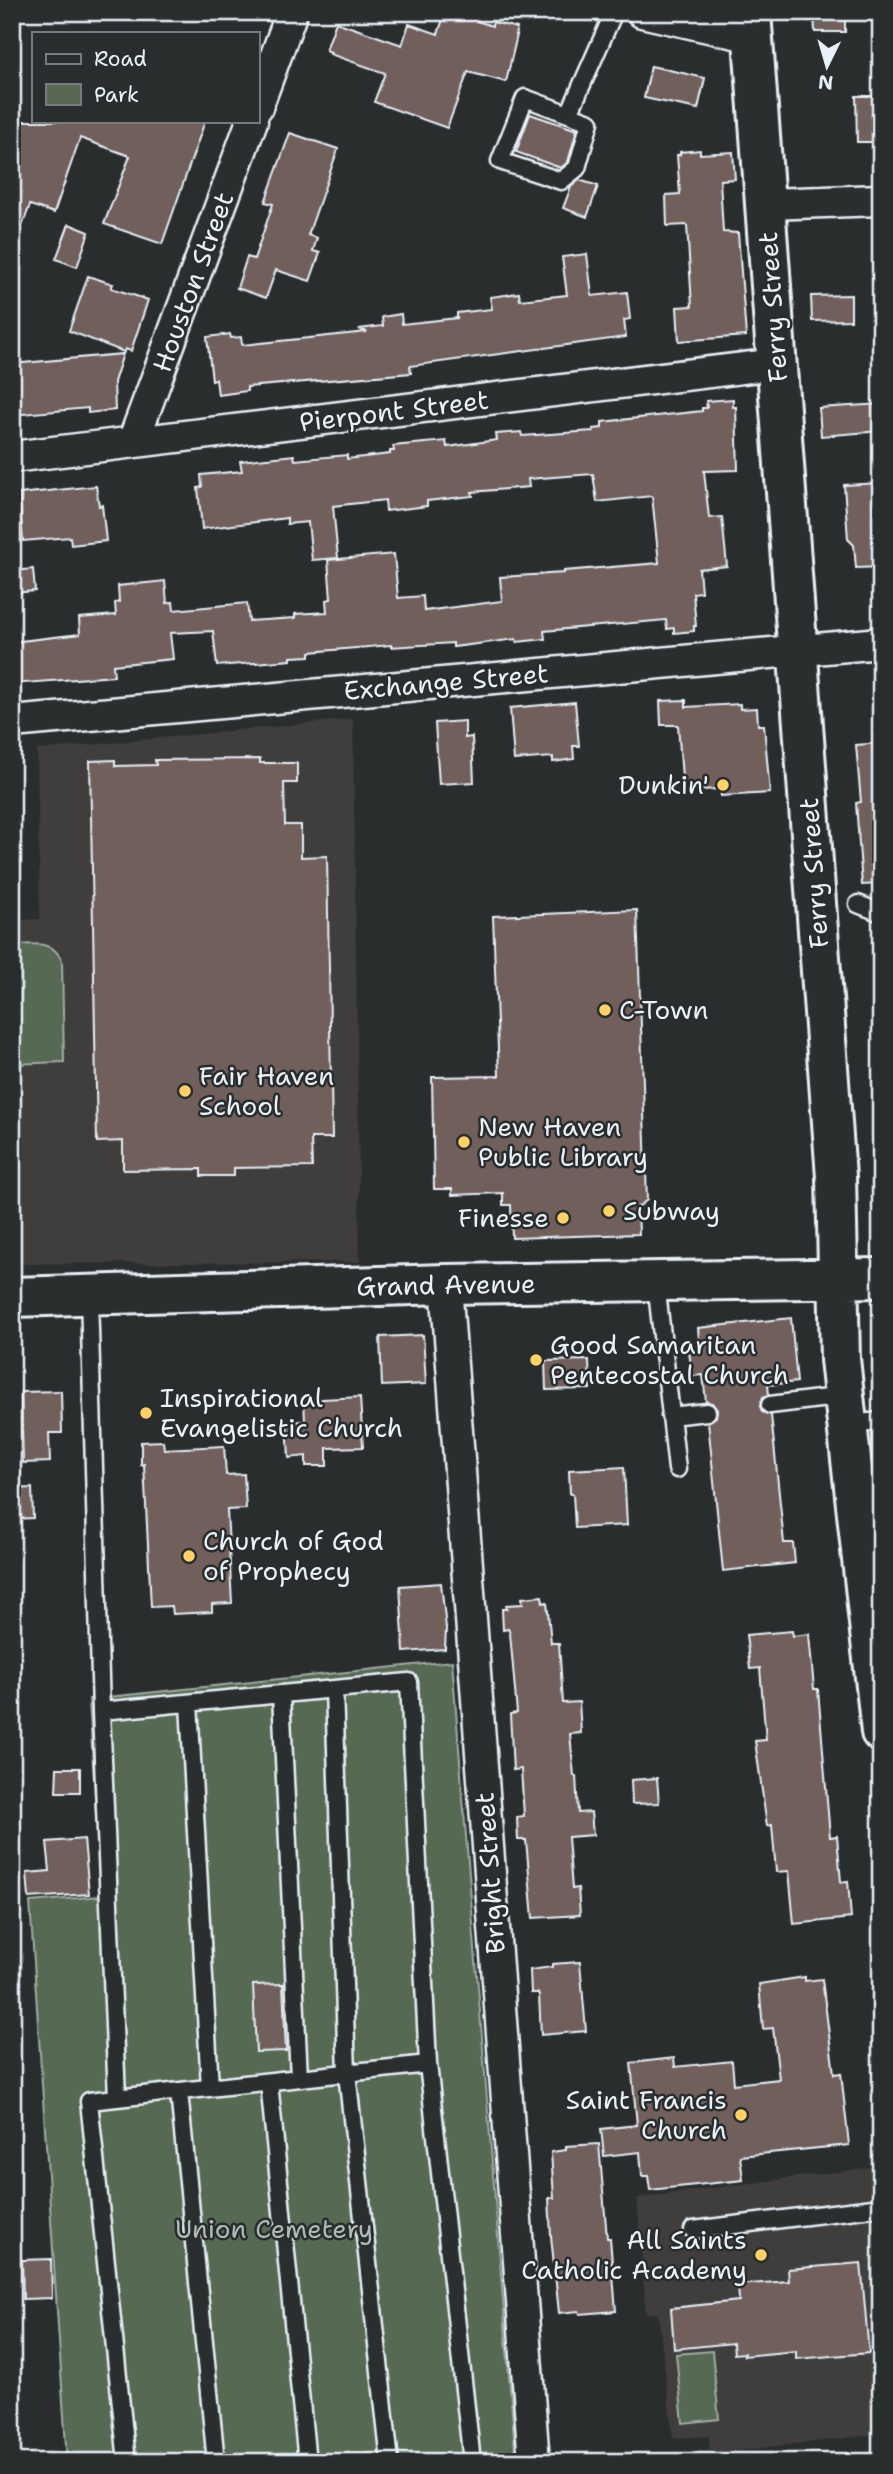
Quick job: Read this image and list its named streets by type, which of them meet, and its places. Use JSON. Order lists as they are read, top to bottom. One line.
{"streets":{"main road":["Ferry Street","Grand Avenue"],"street":["Houston Street","Pierpont Street","Exchange Street","Bright Street"]},"crossings":[["Houston Street","Pierpont Street"],["Ferry Street","Pierpont Street"],["Ferry Street","Exchange Street"],["Ferry Street","Grand Avenue"],["Grand Avenue","Bright Street"]],"parks":["Union Cemetery"],"places":["Dunkin'","C-Town","Fair Haven School","New Haven Public Library","Subway","Finesse","Good Samaritan Pentecostal Church","Inspirational Evangelistic Church","Church of God of Prophecy","Saint Francis Church","All Saints Catholic Academy"],"legend":["Road","Park"],"north":"bottom"}
